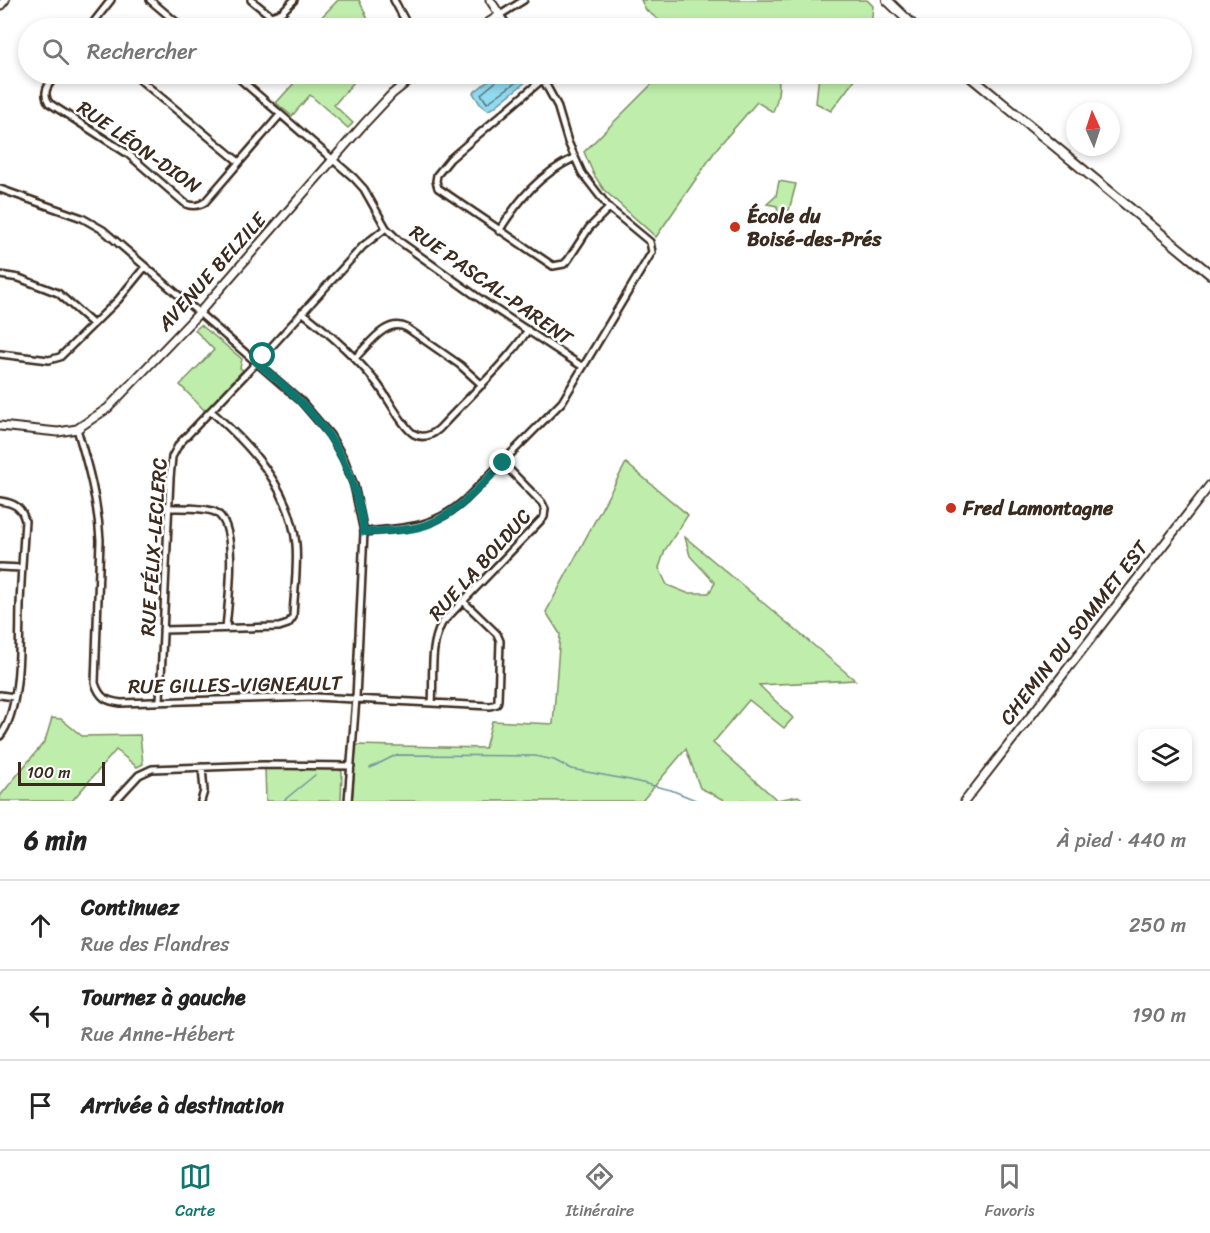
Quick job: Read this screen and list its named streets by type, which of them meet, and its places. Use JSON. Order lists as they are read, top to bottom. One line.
{"streets":{"street":["RUE LÉON-DION","AVENUE BELZILE","RUE PASCAL-PARENT","RUE FÉLIX-LECLERC","RUE LA BOLDUC","CHEMIN DU SOMMET EST","RUE GILLES-VIGNEAULT"]},"crossings":[["RUE LÉON-DION","RUE PASCAL-PARENT"],["AVENUE BELZILE","RUE PASCAL-PARENT"],["AVENUE BELZILE","RUE GILLES-VIGNEAULT"],["RUE PASCAL-PARENT","RUE FÉLIX-LECLERC"],["RUE FÉLIX-LECLERC","RUE GILLES-VIGNEAULT"],["RUE LA BOLDUC","RUE GILLES-VIGNEAULT"]],"places":["École du Boisé-des-Prés","Fred Lamontagne"],"scale_bar":"100 m","north":"top","page":{"search":"Rechercher","scale":"100 m","heading":["6 min","À pied · 440 m"],"list":[["Continuez","Rue des Flandres","250 m"],["Tournez à gauche","Rue Anne-Hébert","190 m"],"Arrivée à destination"],"nav":["Carte","Itinéraire","Favoris"]}}
